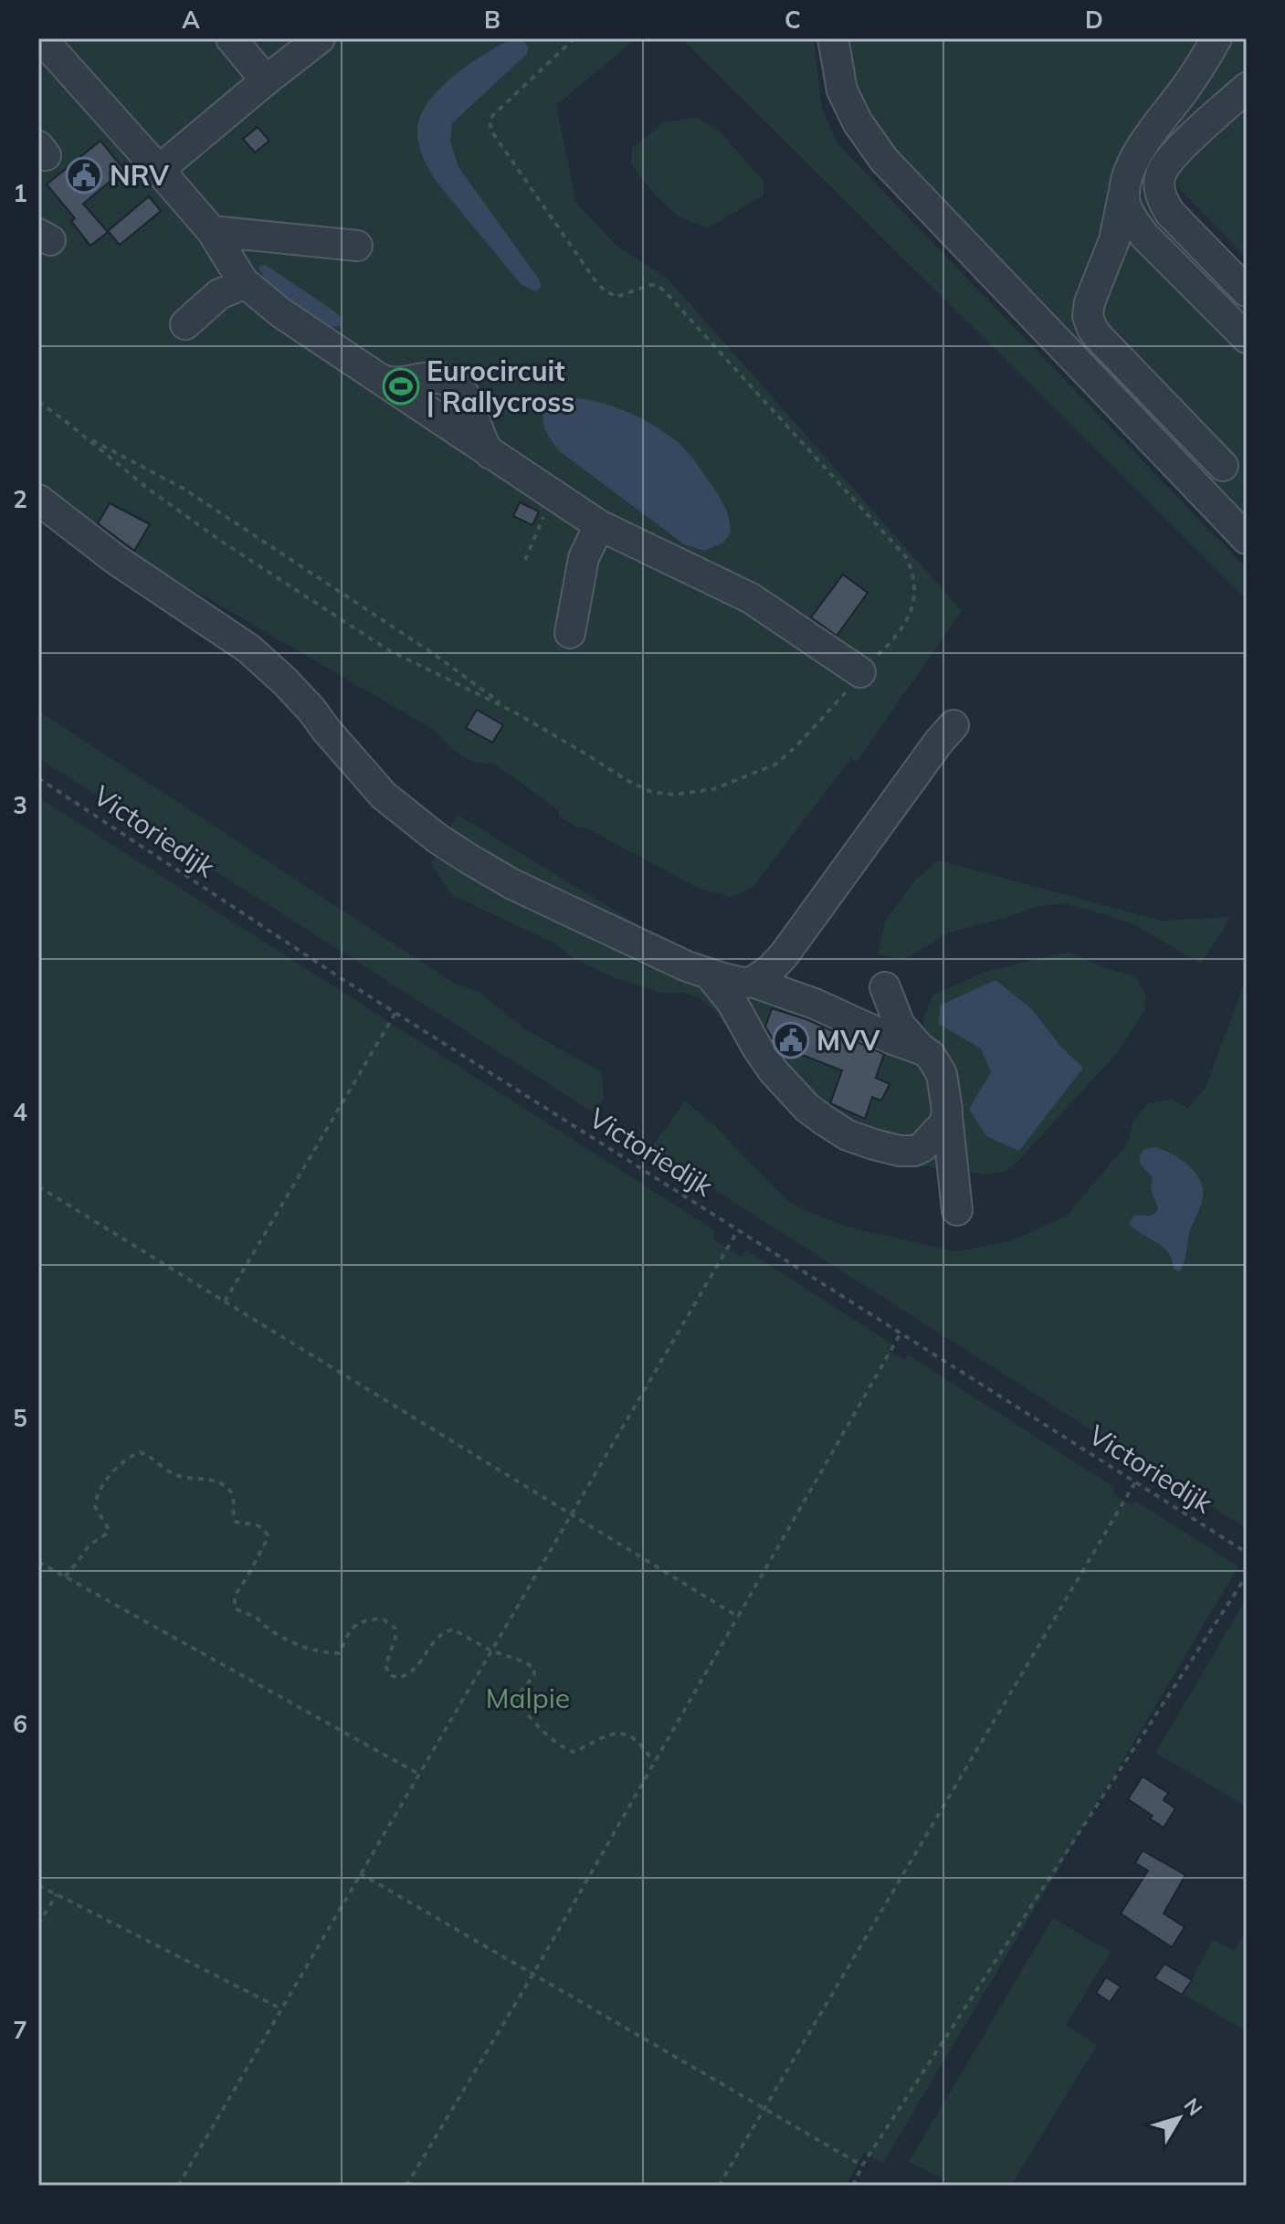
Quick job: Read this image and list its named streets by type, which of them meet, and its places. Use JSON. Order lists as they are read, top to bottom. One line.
{"streets":{"path":["Victoriedijk"]},"parks":["Malpie"],"places":{"public building":["NRV","MVV"],"sports":["Eurocircuit | Rallycross"]},"north":"top right","grid":{"columns":["A","B","C","D"],"rows":["1","2","3","4","5","6","7"]}}
